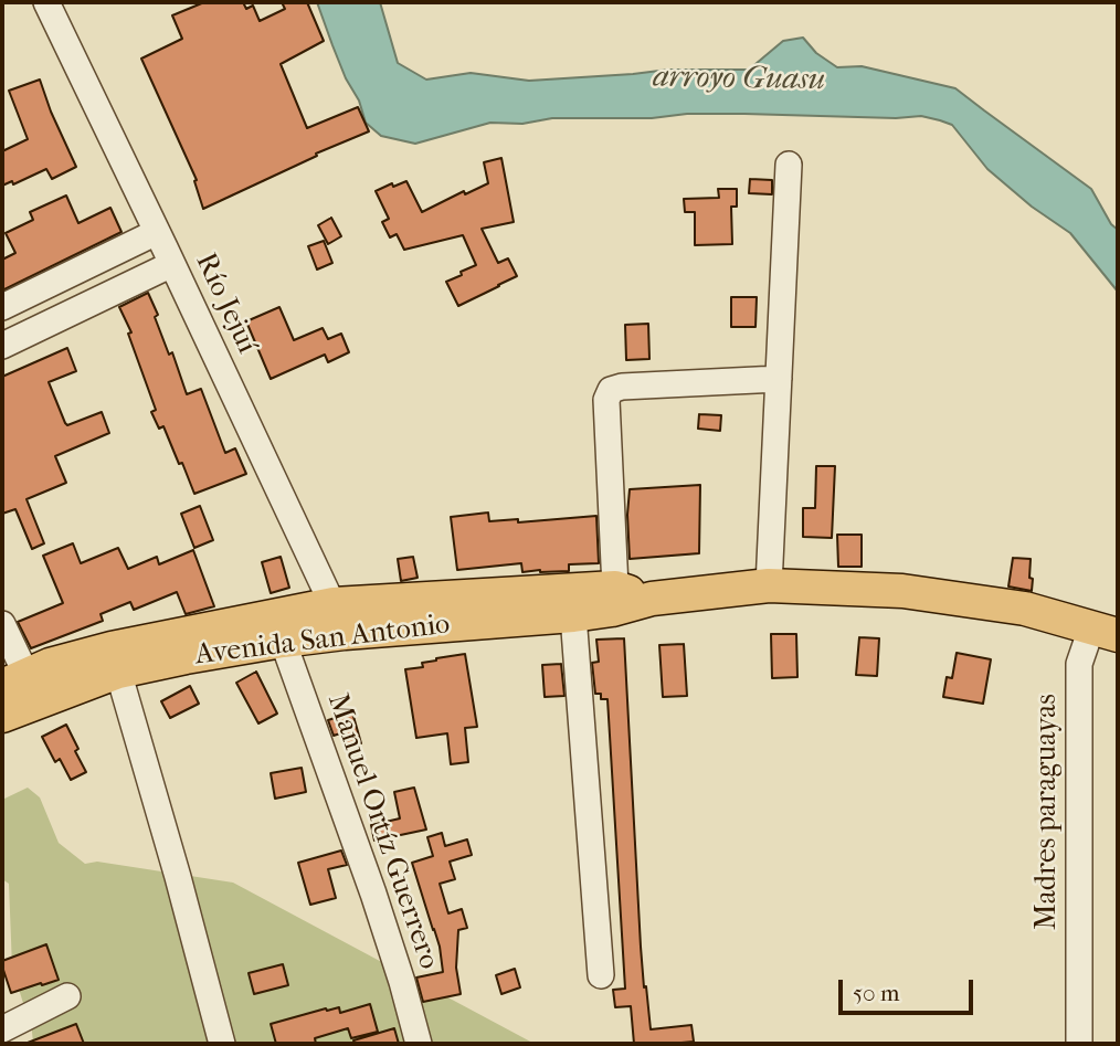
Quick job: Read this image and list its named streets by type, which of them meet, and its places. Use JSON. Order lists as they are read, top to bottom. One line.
{"streets":{"main road":["Avenida San Antonio"],"street":["Río Jejuí","Madres paraguayas","Manuel Ortíz Guerrero"]},"crossings":[["Río Jejuí","Avenida San Antonio"],["Avenida San Antonio","Madres paraguayas"],["Avenida San Antonio","Manuel Ortíz Guerrero"]],"water":["arroyo Guasu"],"scale_bar":"50 m"}
